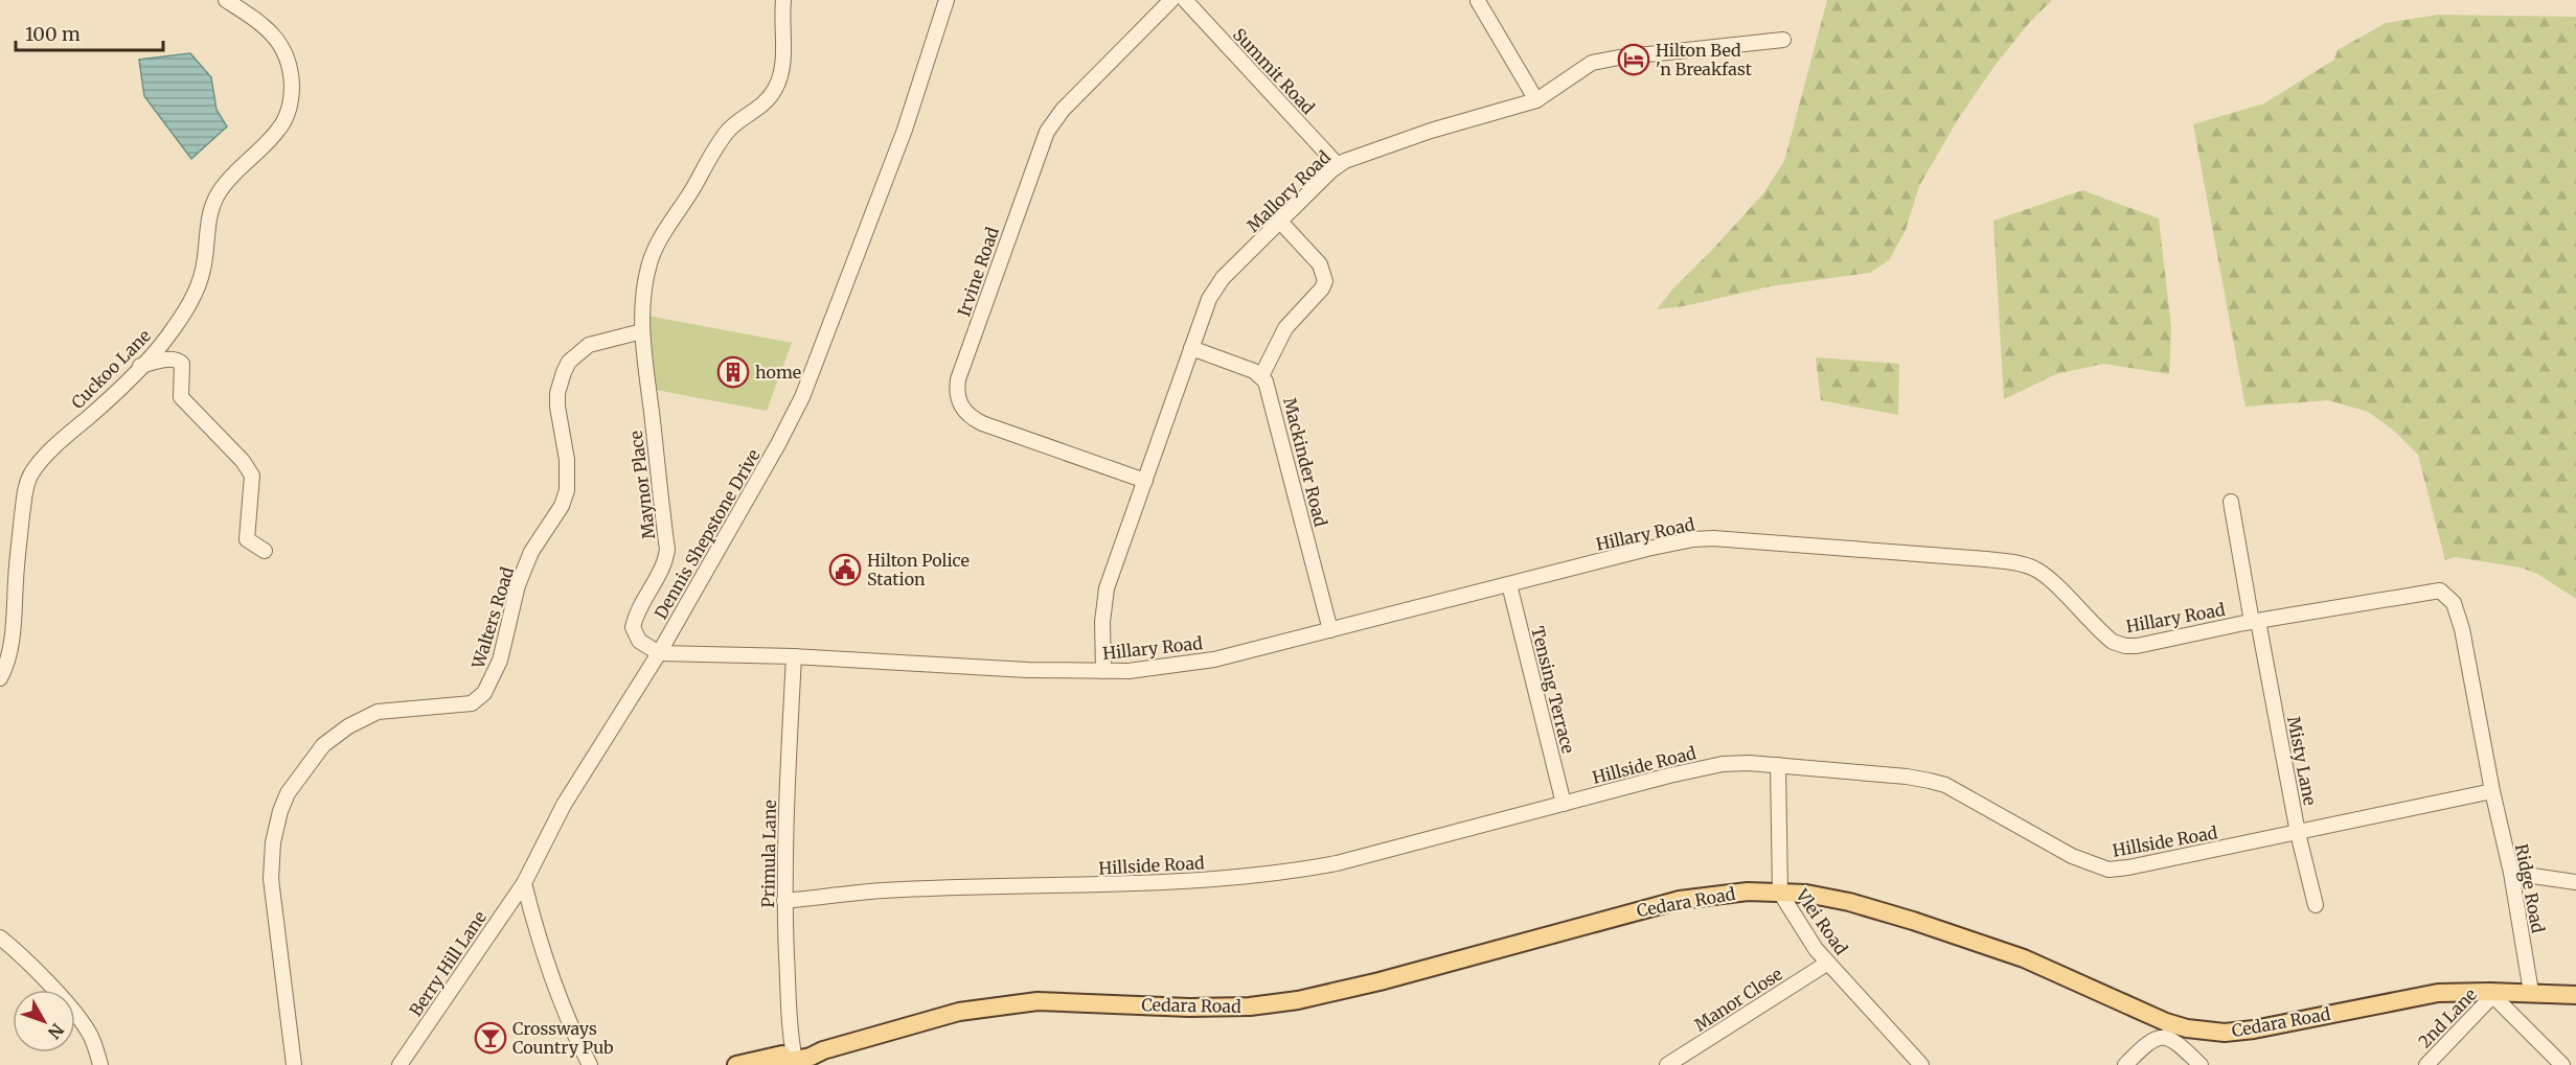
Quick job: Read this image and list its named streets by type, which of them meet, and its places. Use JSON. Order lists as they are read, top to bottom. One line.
{"streets":{"main road":["Cedara Road"],"street":["Summit Road","Mallory Road","Irvine Road","Cuckoo Lane","Mackinder Road","Maynor Place","Dennis Shepstone Drive","Hillary Road","Walters Road","Tensing Terrace","Misty Lane","Hillside Road","Primula Lane","Ridge Road","Vlei Road","Berry Hill Lane","Manor Close","2nd Lane"]},"crossings":[["Summit Road","Mallory Road"],["Mallory Road","Irvine Road"],["Mallory Road","Hillary Road"],["Mackinder Road","Hillary Road"],["Maynor Place","Dennis Shepstone Drive"],["Maynor Place","Hillary Road"],["Maynor Place","Walters Road"],["Dennis Shepstone Drive","Hillary Road"],["Dennis Shepstone Drive","Berry Hill Lane"],["Hillary Road","Tensing Terrace"],["Hillary Road","Misty Lane"],["Hillary Road","Hillside Road"],["Hillary Road","Primula Lane"],["Hillary Road","Ridge Road"],["Tensing Terrace","Hillside Road"],["Misty Lane","Hillside Road"],["Hillside Road","Primula Lane"],["Hillside Road","Ridge Road"],["Hillside Road","Vlei Road"],["Primula Lane","Cedara Road"],["Ridge Road","Cedara Road"],["Cedara Road","Vlei Road"],["Cedara Road","2nd Lane"],["Vlei Road","Manor Close"]],"places":{"hotel":["Hilton Bed 'n Breakfast"],"building":["home"],"public building":["Hilton Police Station"],"bar":["Crossways Country Pub"]},"scale_bar":"100 m","north":"bottom right"}
